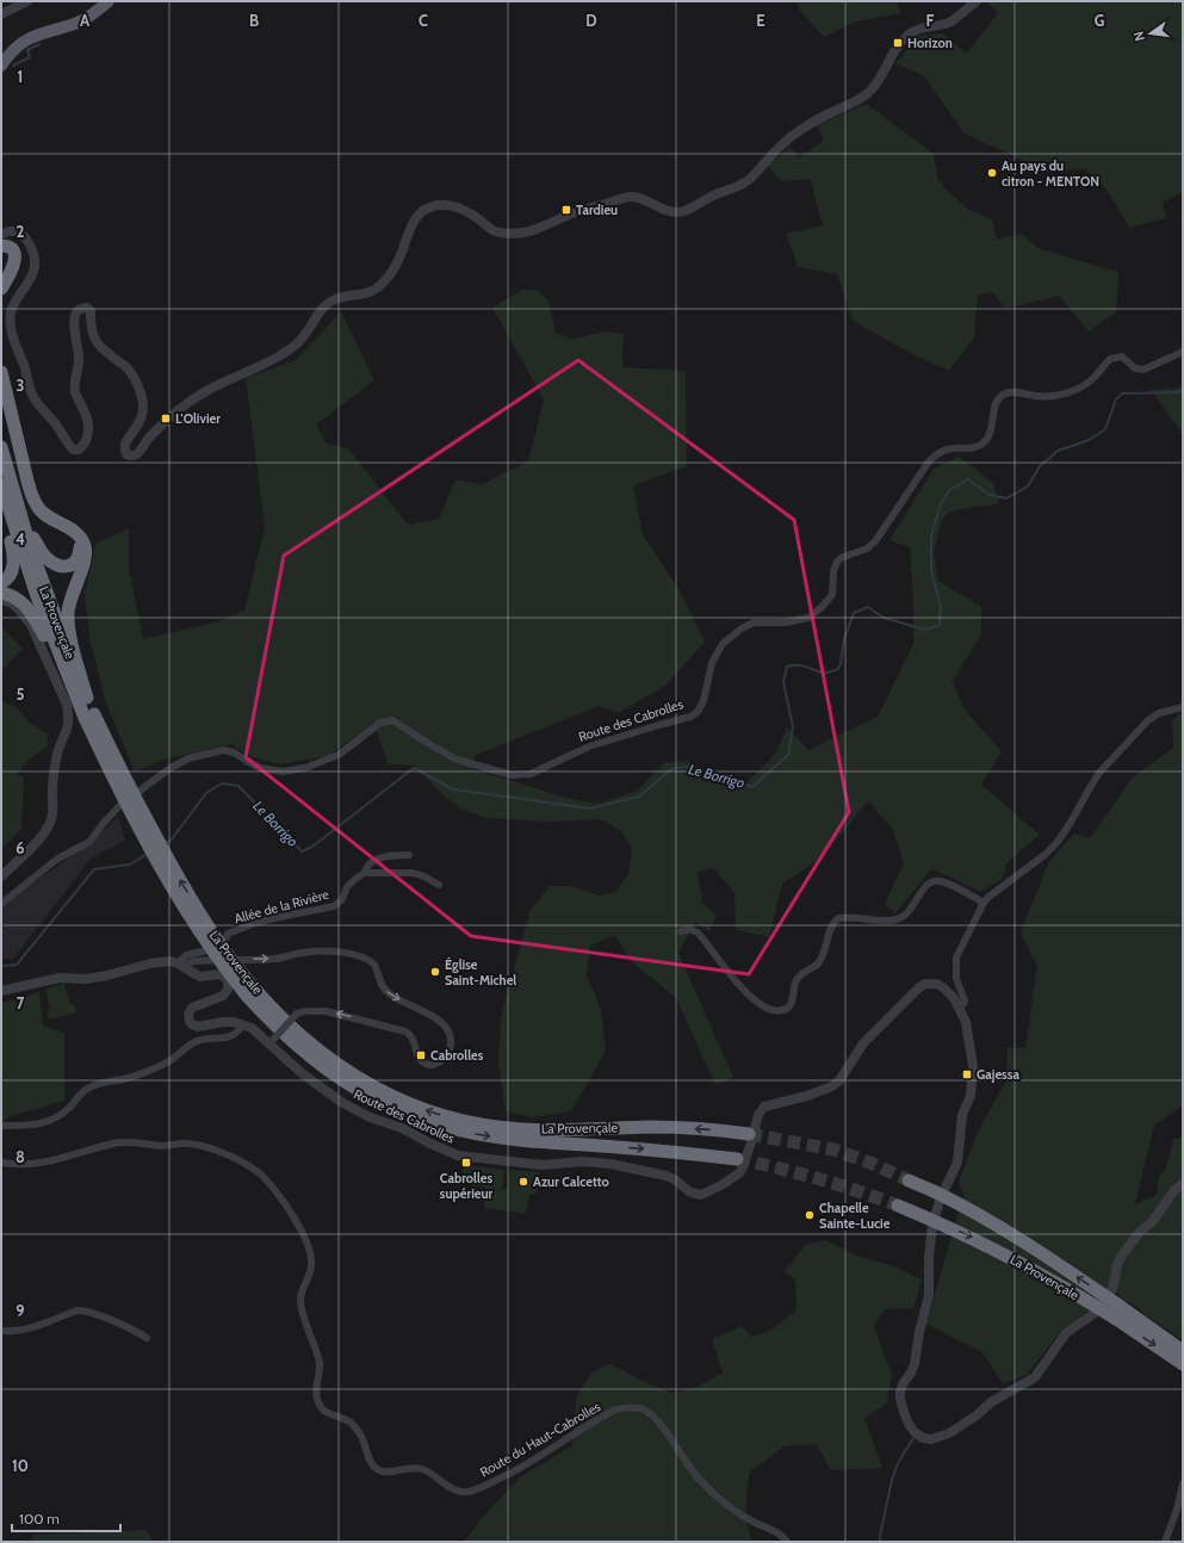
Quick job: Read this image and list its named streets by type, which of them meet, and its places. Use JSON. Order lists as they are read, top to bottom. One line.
{"streets":{"highway":["La Provençale"],"street":["Route des Cabrolles","Allée de la Rivière","Route du Haut-Cabrolles"]},"crossings":[["Route des Cabrolles","Allée de la Rivière"]],"water":["Le Borrigo"],"places":{"transit":["Horizon","Tardieu","L'Olivier","Cabrolles","Gajessa","Cabrolles supérieur"],"other":["Au pays du citron - MENTON","Église Saint-Michel","Azur Calcetto","Chapelle Sainte-Lucie"]},"scale_bar":"100 m","north":"left","grid":{"columns":["A","B","C","D","E","F","G"],"rows":["1","2","3","4","5","6","7","8","9","10"]}}
